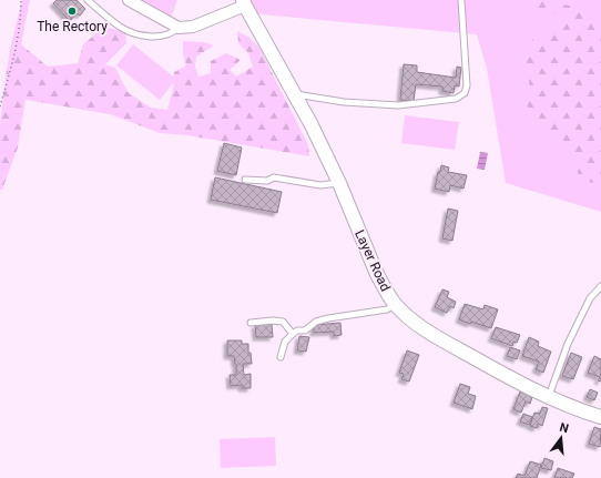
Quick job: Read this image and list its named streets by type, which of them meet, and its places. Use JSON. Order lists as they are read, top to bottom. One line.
{"streets":{"street":["Layer Road"]},"places":["The Rectory"],"north":"top"}
